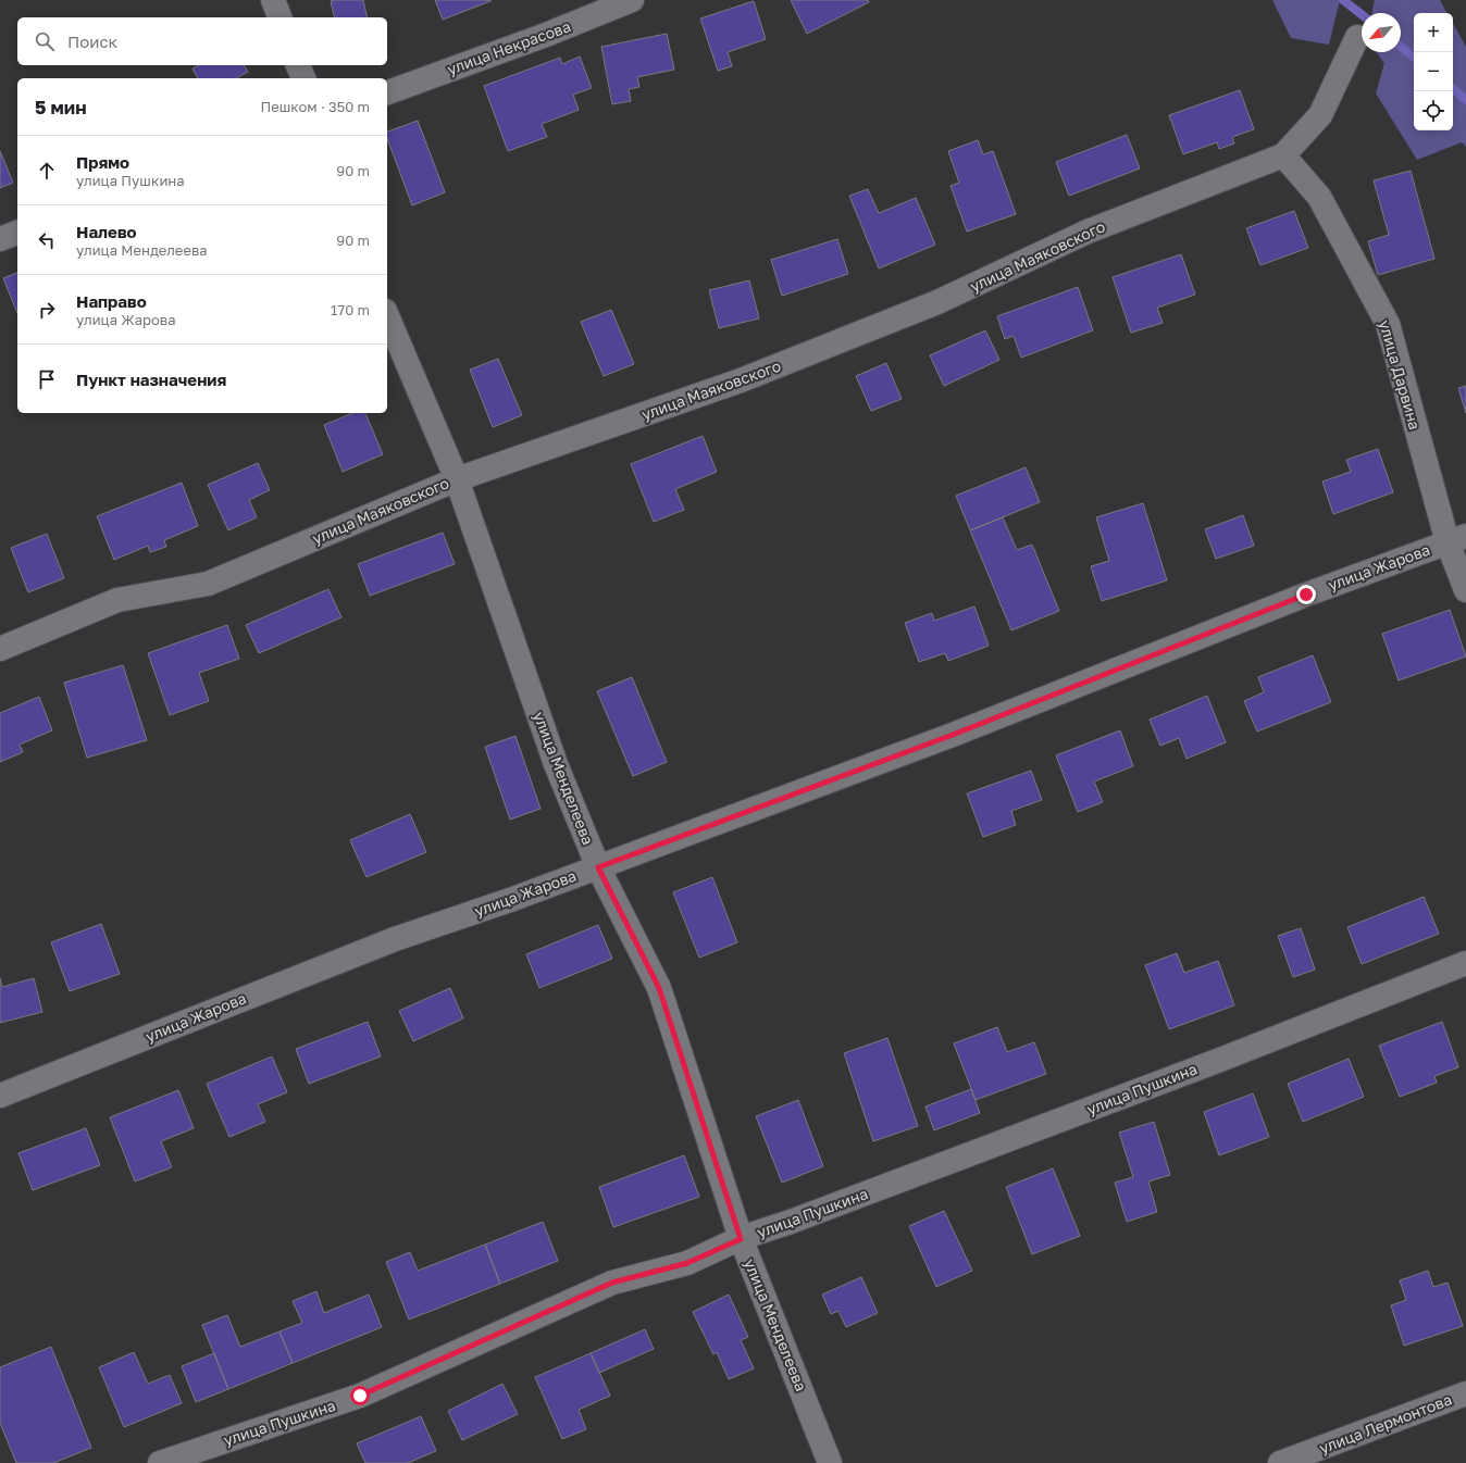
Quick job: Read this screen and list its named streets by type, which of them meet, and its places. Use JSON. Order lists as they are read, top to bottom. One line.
{"streets":{"street":["улица Некрасова","улица Маяковского","улица Дарвина","улица Жарова","улица Менделеева","улица Пушкина","улица Лермонтова"]},"crossings":[["улица Маяковского","улица Дарвина"],["улица Маяковского","улица Менделеева"],["улица Дарвина","улица Жарова"],["улица Жарова","улица Менделеева"],["улица Менделеева","улица Пушкина"]],"north":"bottom left","page":{"map_buttons":["+","−"],"search":"Поиск","heading":["5 мин","Пешком · 350 m"],"list":[["Прямо","улица Пушкина","90 m"],["Налево","улица Менделеева","90 m"],["Направо","улица Жарова","170 m"],"Пункт назначения"]}}
